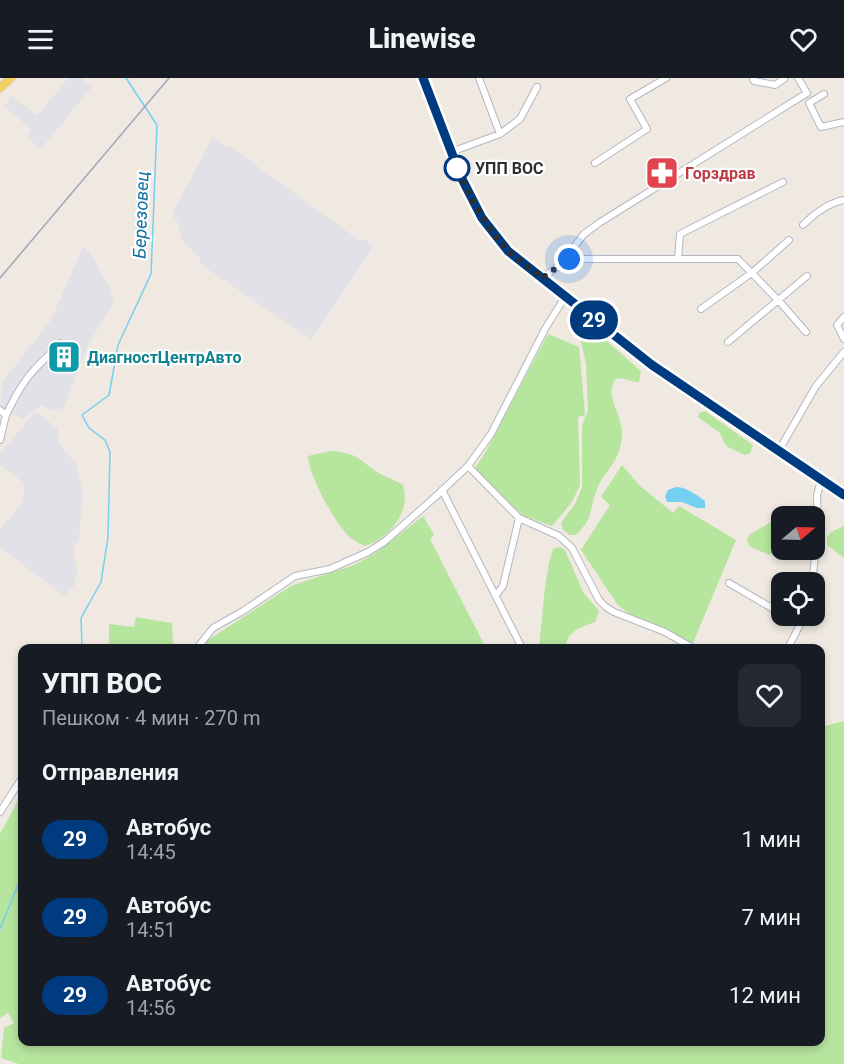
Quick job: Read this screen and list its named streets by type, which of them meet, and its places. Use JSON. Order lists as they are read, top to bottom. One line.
{"water":["Березовец"],"places":{"other":["УПП ВОС"],"pharmacy":["Горздрав"],"building":["ДиагностЦентрАвто"]},"lines":["bus line 29"],"north":"right","page":{"header":"Linewise","on_map":"29","heading":[["УПП ВОС","Пешком · 4 мин · 270 m"],"Отправления"],"list":[{"mark":"29","name":"Автобус","note":"14:45","value":"1 мин"},{"mark":"29","name":"Автобус","note":"14:51","value":"7 мин"},{"mark":"29","name":"Автобус","note":"14:56","value":"12 мин"}]}}
